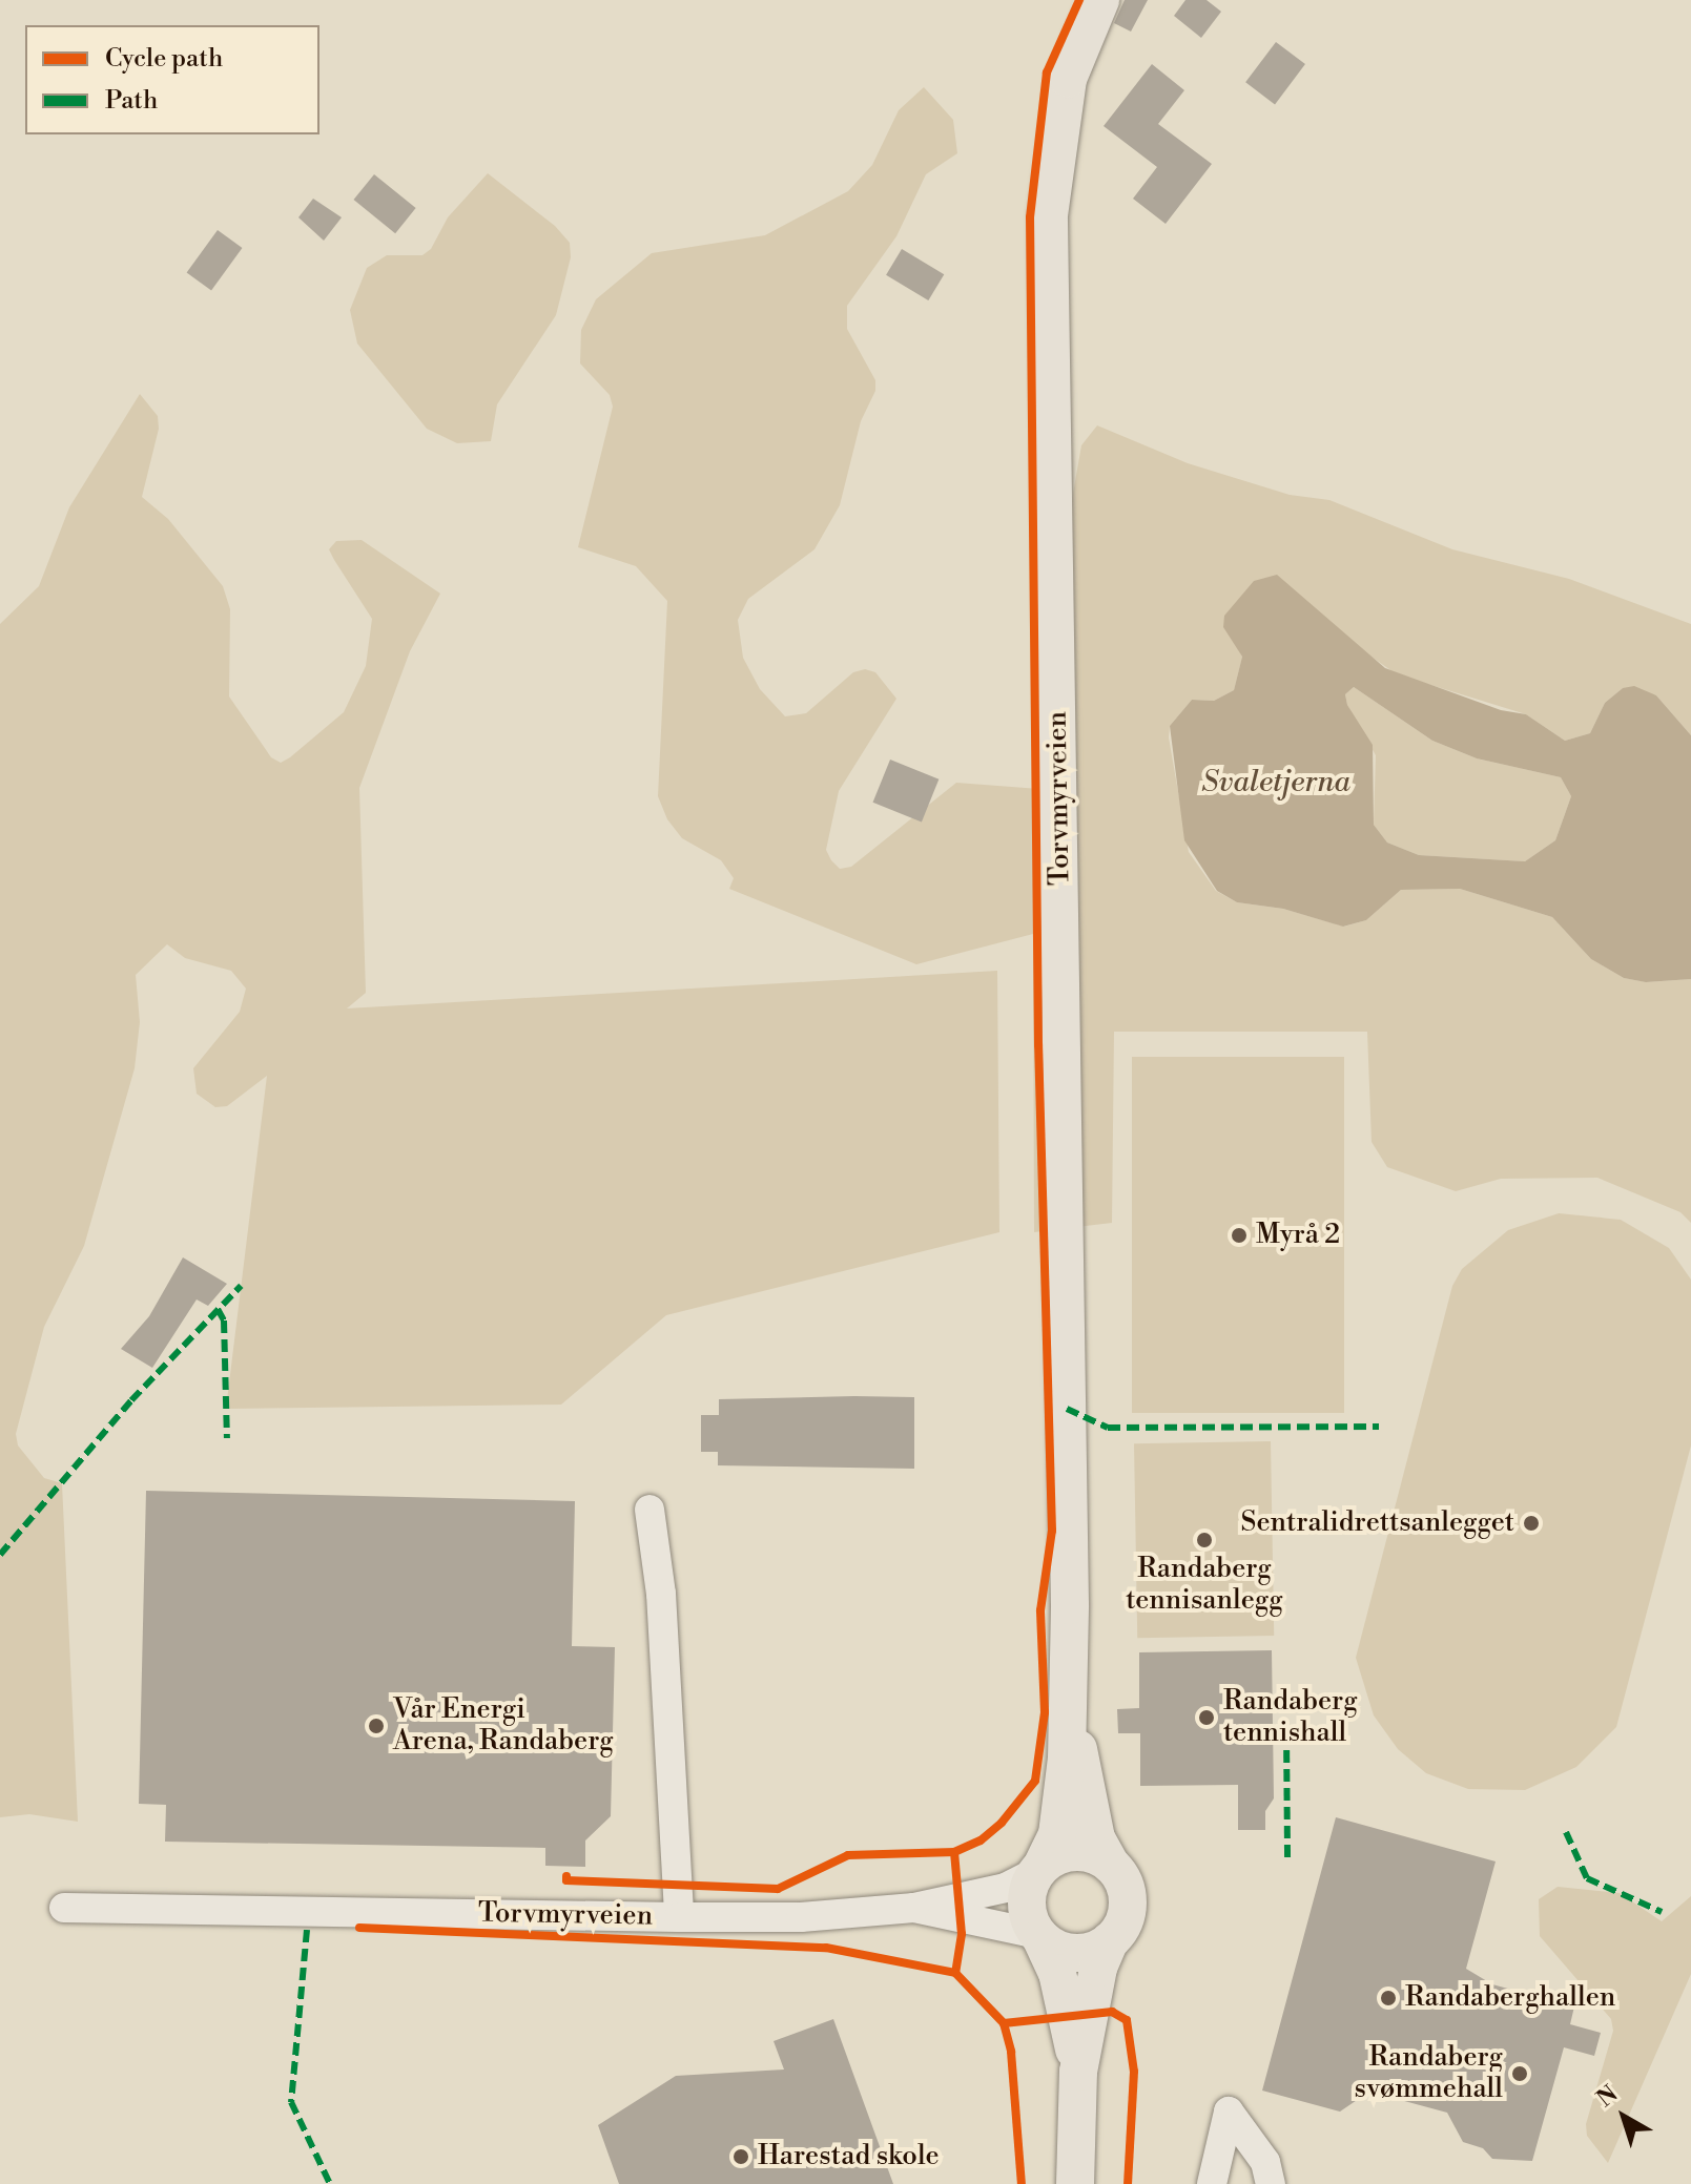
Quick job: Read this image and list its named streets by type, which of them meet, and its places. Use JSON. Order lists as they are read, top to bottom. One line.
{"streets":{"main road":["Torvmyrveien"]},"water":["Svaletjerna"],"places":["Myrå 2","Sentralidrettsanlegget","Randaberg tennisanlegg","Randaberg tennishall","Vår Energi Arena, Randaberg","Randaberghallen","Randaberg svømmehall","Harestad skole"],"legend":["Cycle path","Path"],"north":"top left"}
